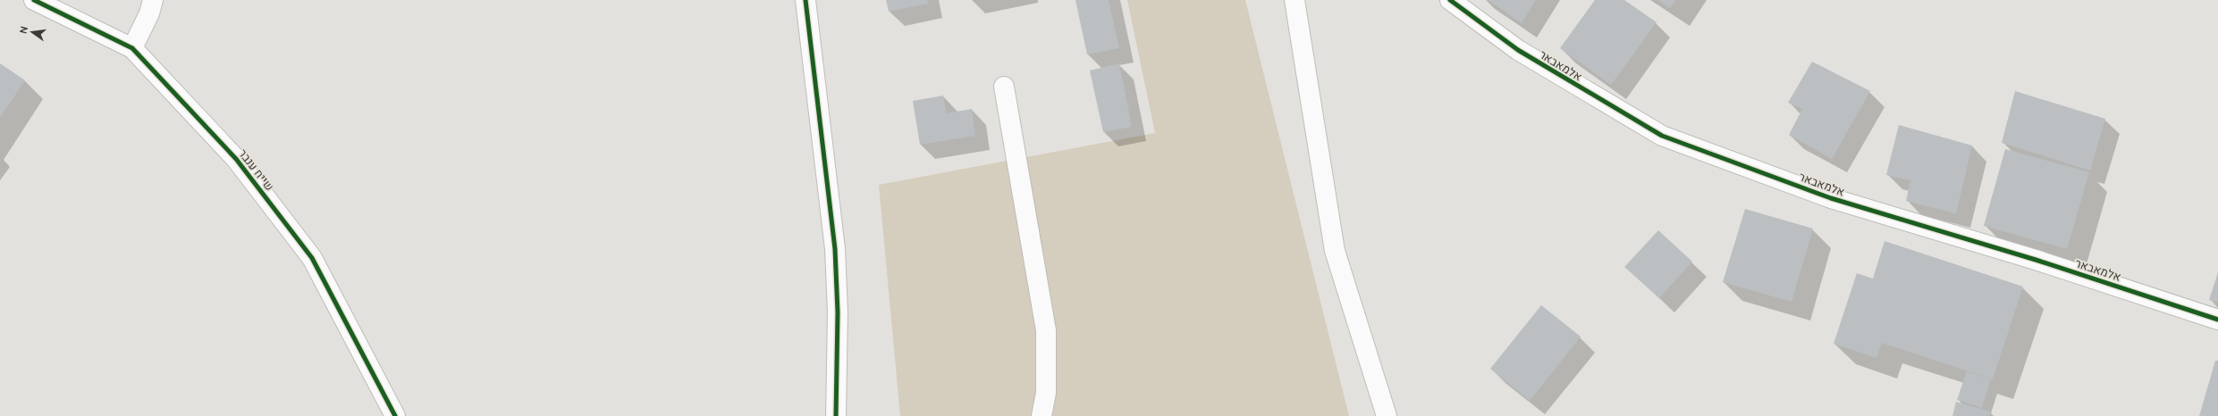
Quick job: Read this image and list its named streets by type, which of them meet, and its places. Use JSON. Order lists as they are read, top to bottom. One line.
{"streets":{"street":["אלמאבאר","שייח ענבר"]},"north":"left"}
